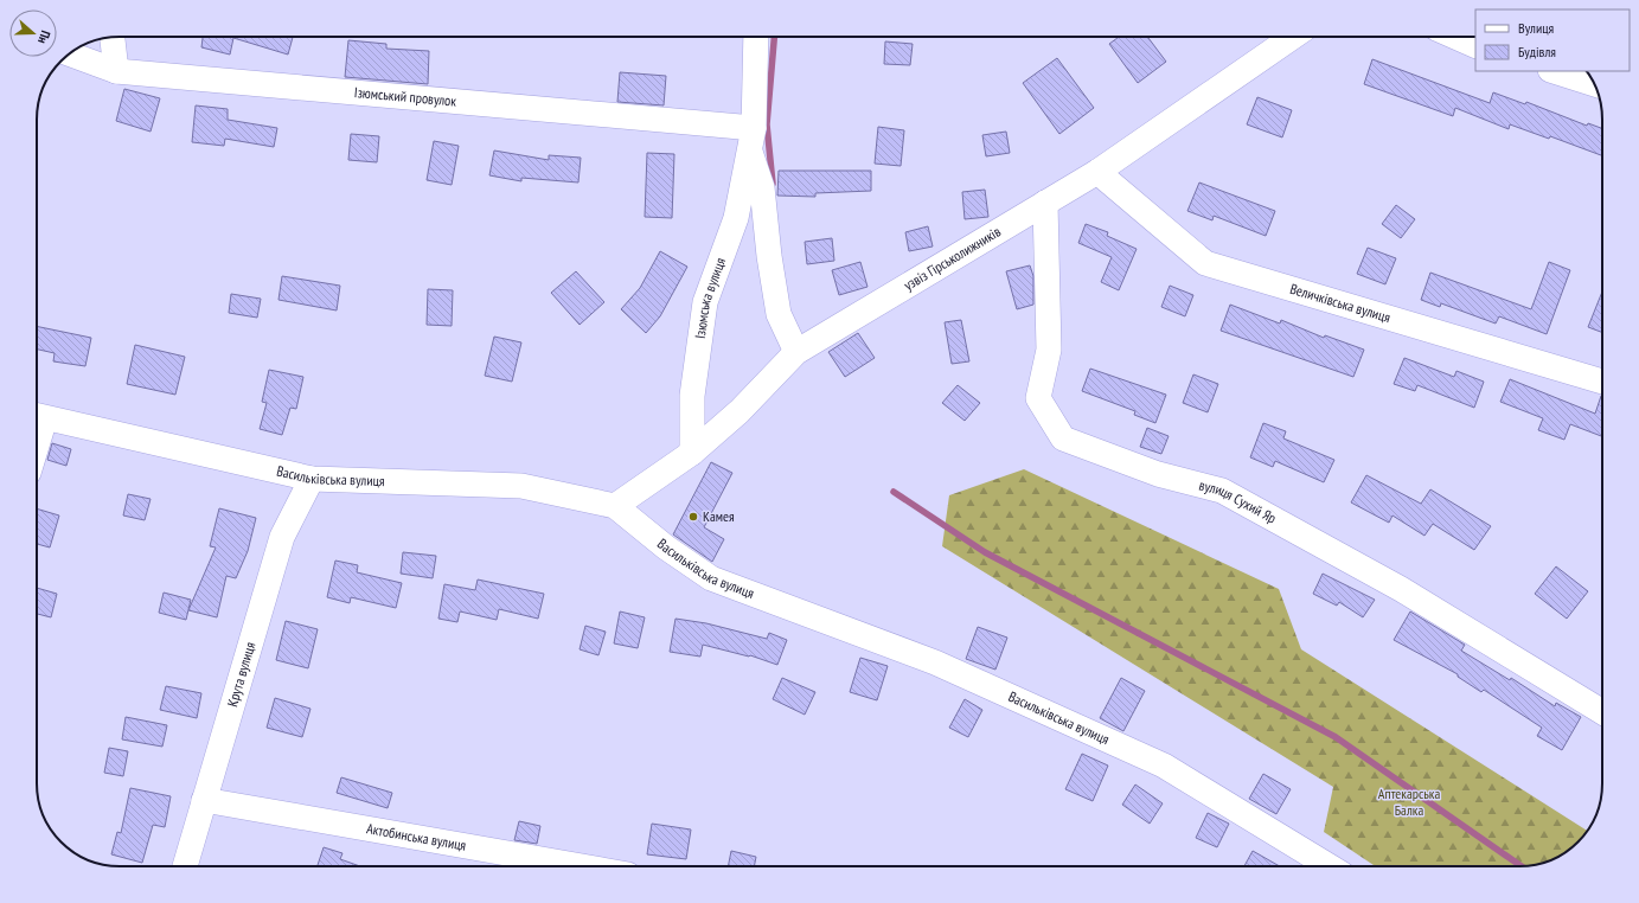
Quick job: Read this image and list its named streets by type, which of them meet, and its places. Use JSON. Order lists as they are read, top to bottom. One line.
{"streets":{"street":["Ізюмський провулок","узвіз Гірськолижників","Ізюмська вулиця","Величківська вулиця","Васильківська вулиця","вулиця Сухий Яр","Крута вулиця","Актобинська вулиця"]},"crossings":[["Ізюмський провулок","Ізюмська вулиця"],["узвіз Гірськолижників","Ізюмська вулиця"],["узвіз Гірськолижників","Величківська вулиця"],["узвіз Гірськолижників","Васильківська вулиця"],["узвіз Гірськолижників","вулиця Сухий Яр"],["Васильківська вулиця","Крута вулиця"],["Крута вулиця","Актобинська вулиця"]],"parks":["Аптекарська Балка"],"places":["Камея"],"legend":["Вулиця","Будівля"],"north":"right"}
